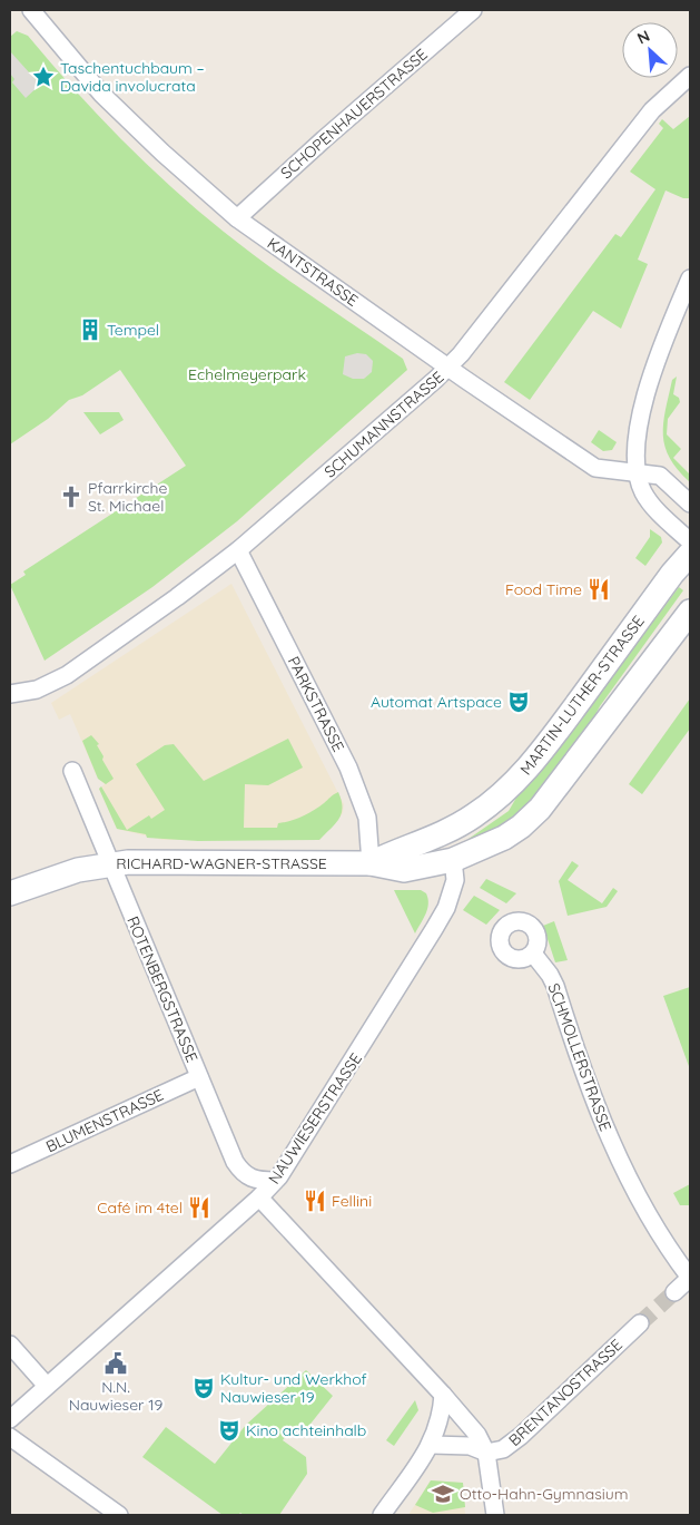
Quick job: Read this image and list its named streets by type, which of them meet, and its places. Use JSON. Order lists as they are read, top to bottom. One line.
{"streets":{"main road":["MARTIN-LUTHER-STRASSE","RICHARD-WAGNER-STRASSE"],"street":["SCHOPENHAUERSTRASSE","KANTSTRASSE","SCHUMANNSTRASSE","PARKSTRASSE","ROTENBERGSTRASSE","SCHMOLLERSTRASSE","NAUWIESERSTRASSE","BLUMENSTRASSE","BRENTANOSTRASSE"]},"crossings":[["SCHOPENHAUERSTRASSE","KANTSTRASSE"],["KANTSTRASSE","SCHUMANNSTRASSE"],["SCHUMANNSTRASSE","PARKSTRASSE"],["MARTIN-LUTHER-STRASSE","PARKSTRASSE"],["MARTIN-LUTHER-STRASSE","RICHARD-WAGNER-STRASSE"],["PARKSTRASSE","RICHARD-WAGNER-STRASSE"],["RICHARD-WAGNER-STRASSE","ROTENBERGSTRASSE"],["ROTENBERGSTRASSE","NAUWIESERSTRASSE"],["ROTENBERGSTRASSE","BLUMENSTRASSE"]],"parks":["Echelmeyerpark"],"places":{"place":["Taschentuchbaum – Davida involucrata"],"building":["Tempel"],"church":["Pfarrkirche St. Michael"],"restaurant":["Food Time","Fellini","Café im 4tel"],"theatre":["Automat Artspace","Kultur- und Werkhof Nauwieser 19","Kino achteinhalb"],"public building":["N.N. Nauwieser 19"],"school or university":["Otto-Hahn-Gymnasium"]},"north":"top left"}
